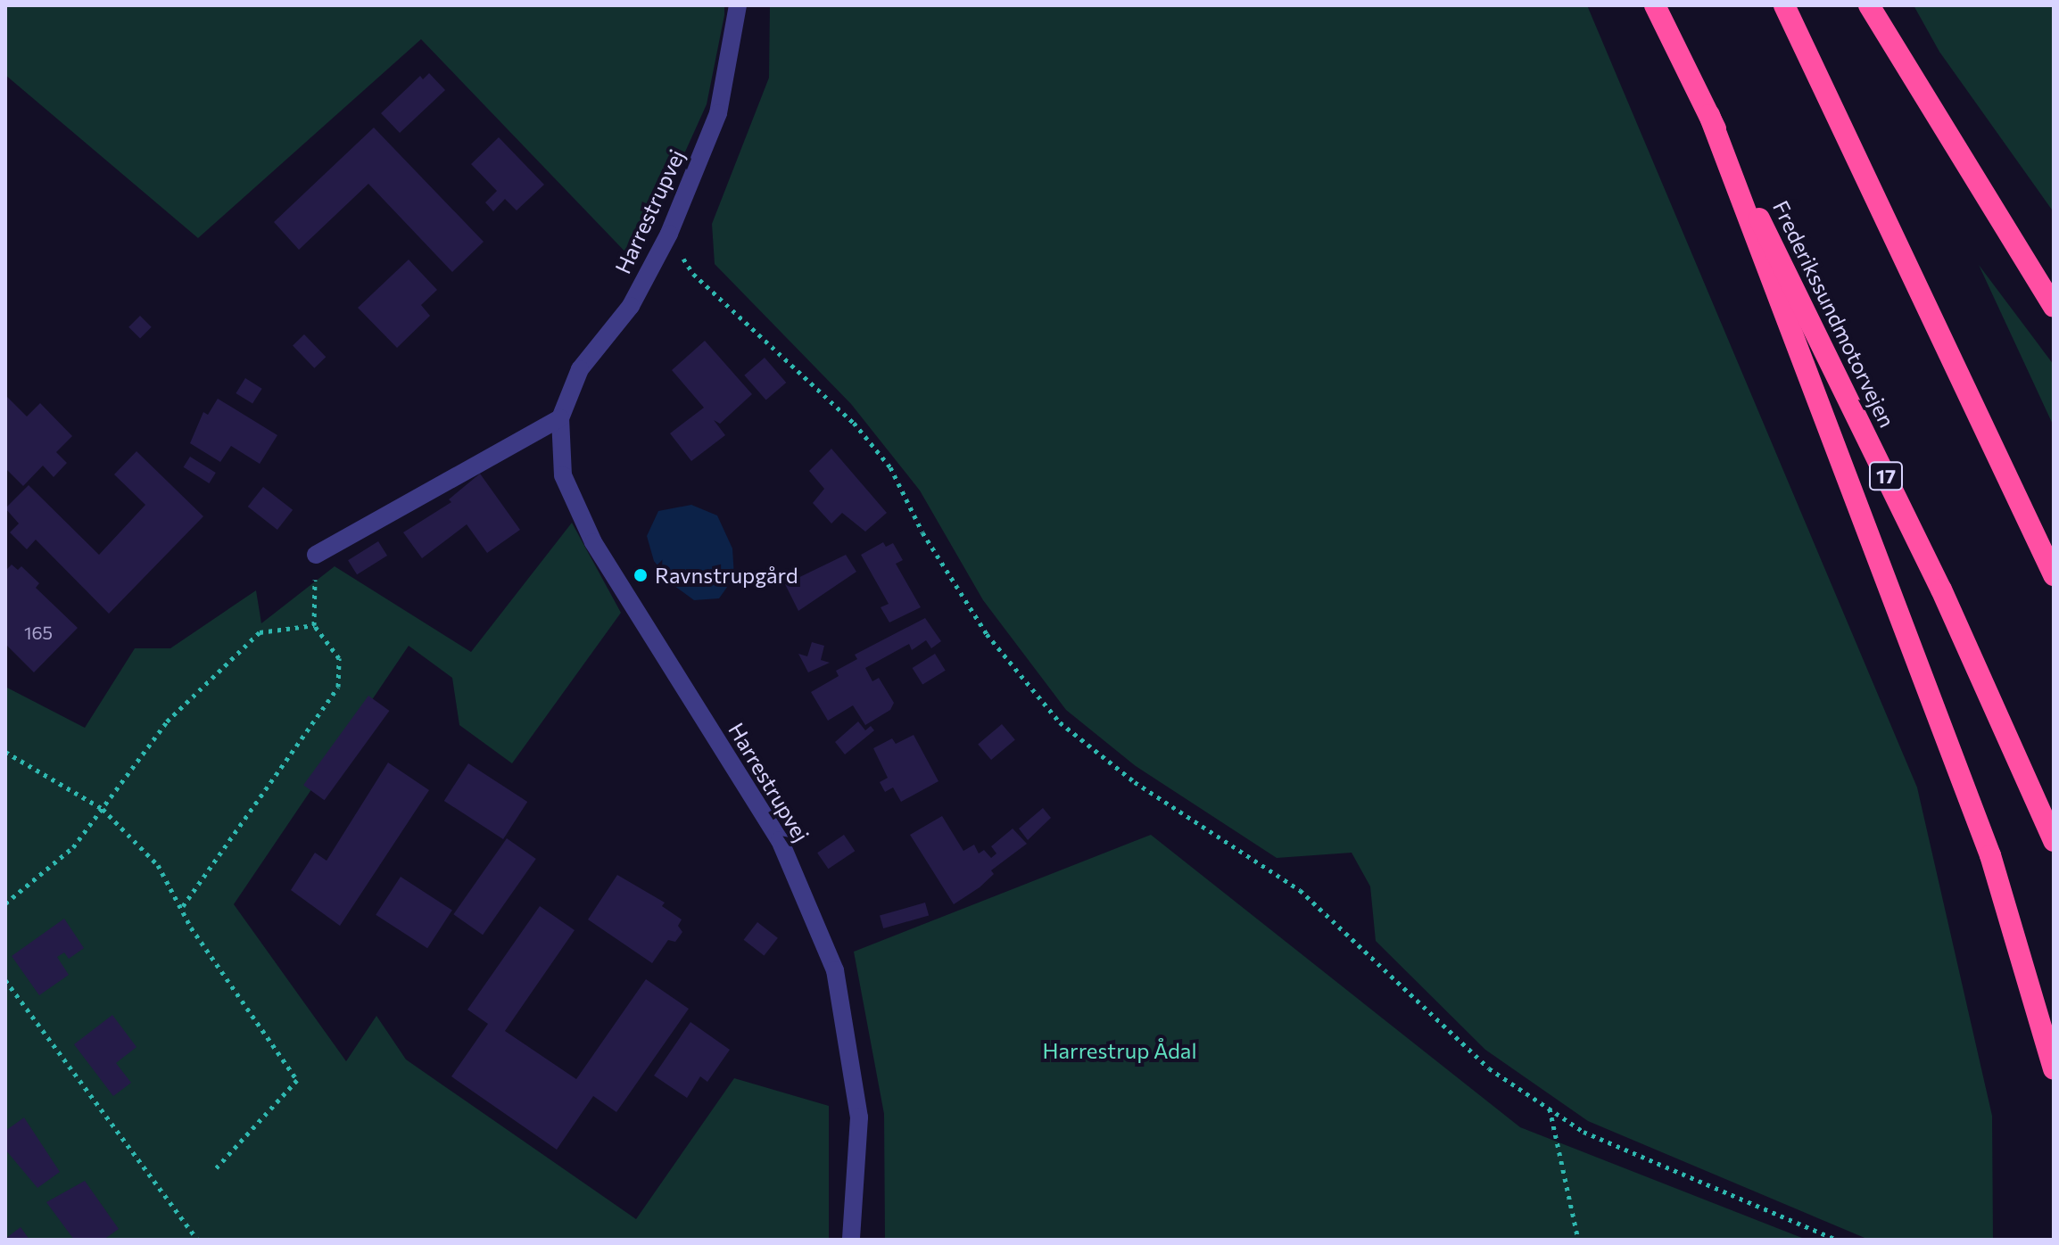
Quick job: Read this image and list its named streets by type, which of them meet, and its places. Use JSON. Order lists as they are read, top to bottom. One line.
{"streets":{"highway":["Frederikssundmotorvejen","17"],"street":["Harrestrupvej"]},"parks":["Harrestrup Ådal"],"places":["Ravnstrupgård"],"house_numbers":["165"]}
